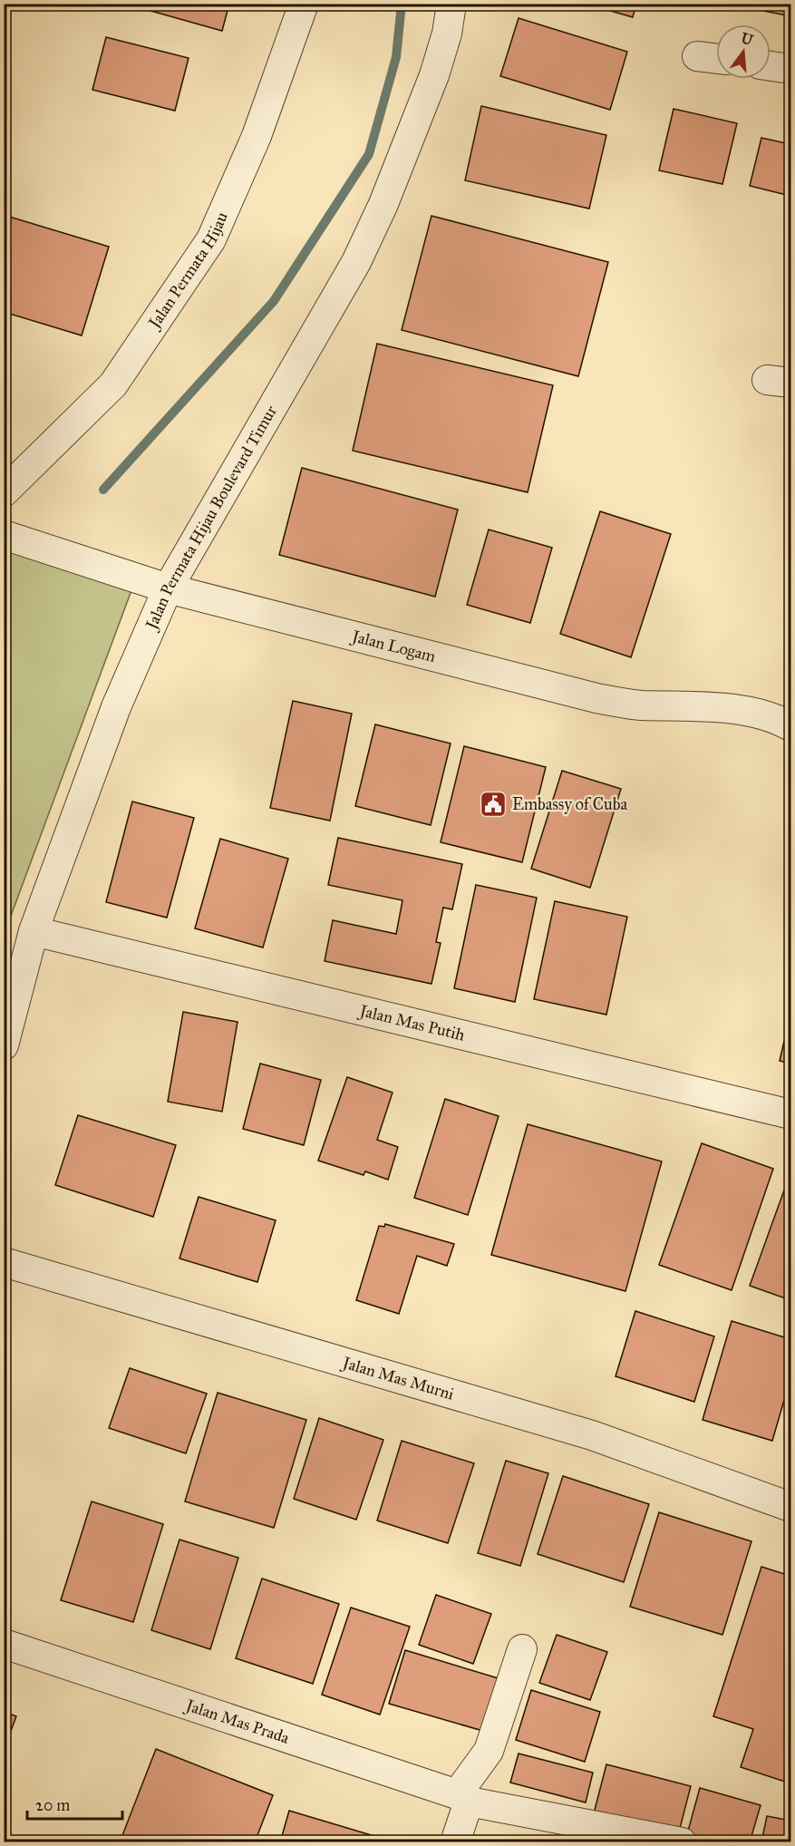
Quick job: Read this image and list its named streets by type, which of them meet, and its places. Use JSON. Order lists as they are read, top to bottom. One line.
{"streets":{"street":["Jalan Permata Hijau","Jalan Permata Hijau Boulevard Timur","Jalan Logam","Jalan Mas Putih","Jalan Mas Murni","Jalan Mas Prada"]},"crossings":[["Jalan Permata Hijau Boulevard Timur","Jalan Logam"],["Jalan Permata Hijau Boulevard Timur","Jalan Mas Putih"]],"places":{"public building":["Embassy of Cuba"]},"scale_bar":"20 m","north":"top"}
